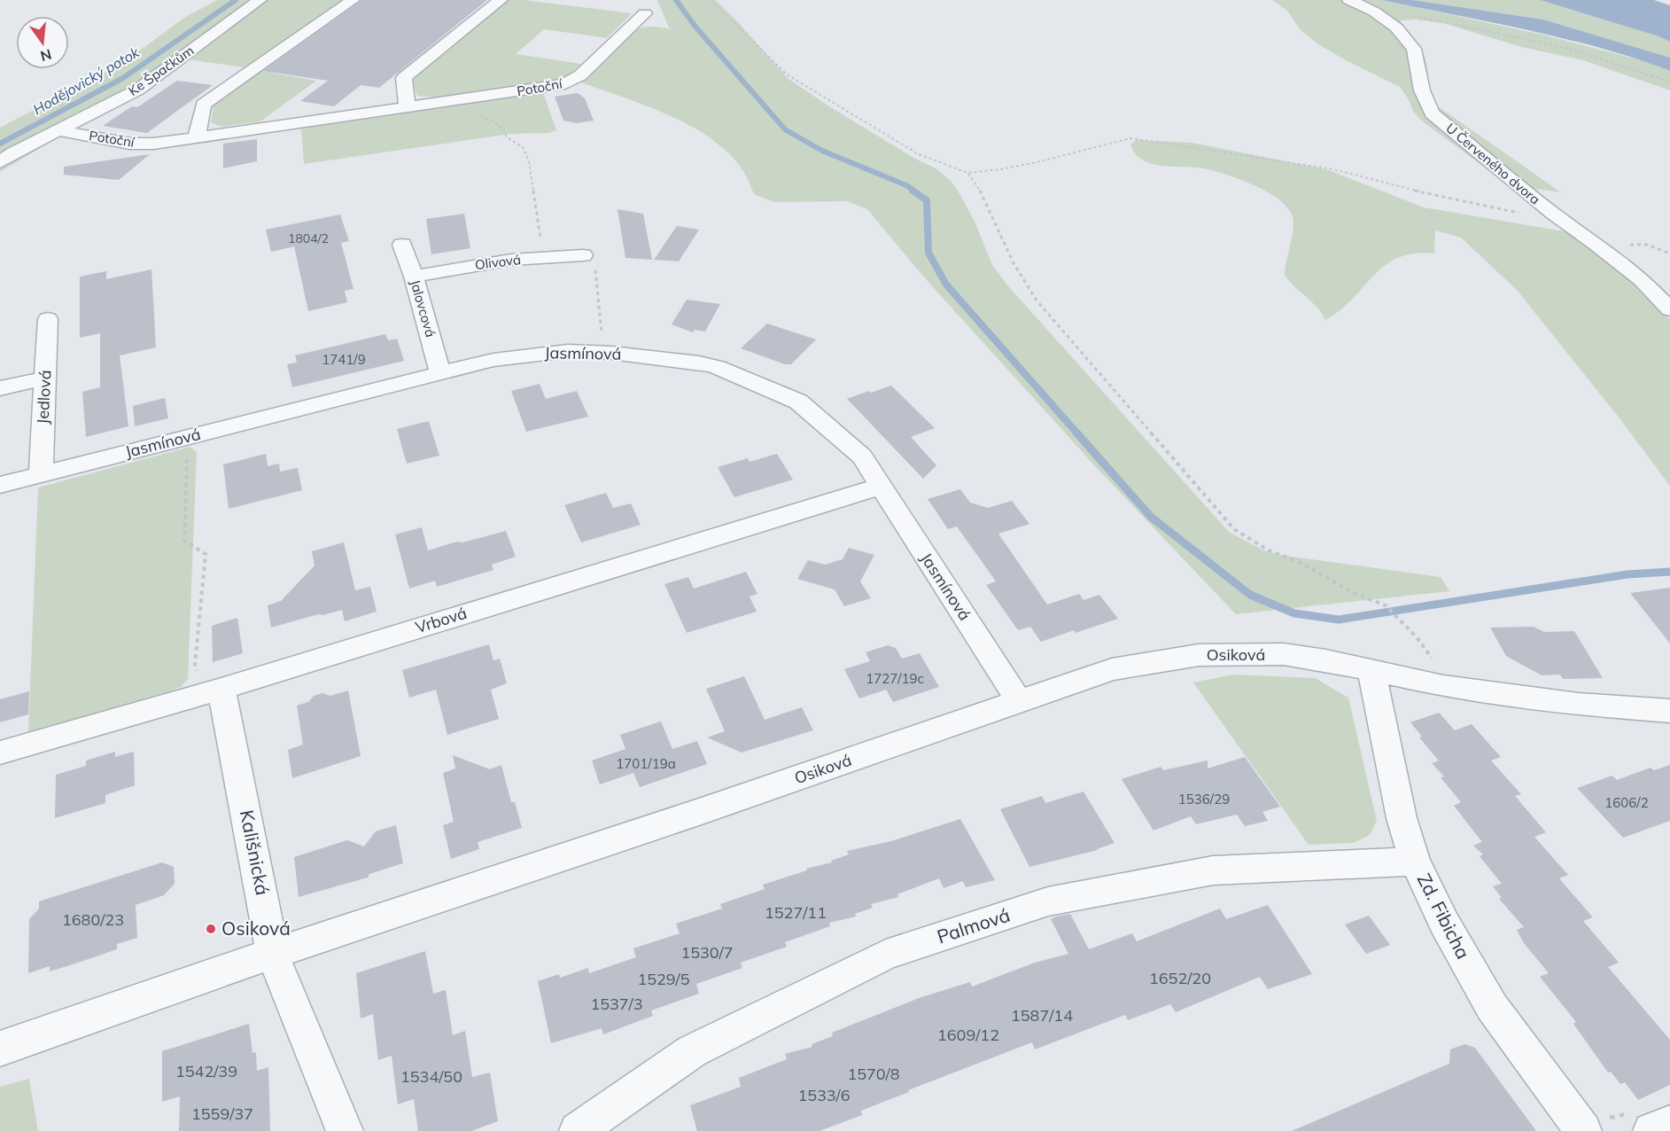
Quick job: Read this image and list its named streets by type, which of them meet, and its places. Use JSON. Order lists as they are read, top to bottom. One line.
{"streets":{"street":["Ke Špačkům","Potoční","U Červeného dvora","Olivová","Jalovcová","Jasmínová","Jedlová","Vrbová","Osiková","Kališnická","Zd. Fibicha","Palmová"]},"crossings":[["Ke Špačkům","Potoční"],["Olivová","Jalovcová"],["Jalovcová","Jasmínová"],["Jasmínová","Jedlová"],["Jasmínová","Vrbová"],["Jasmínová","Osiková"],["Vrbová","Kališnická"],["Osiková","Kališnická"],["Osiková","Zd. Fibicha"],["Zd. Fibicha","Palmová"]],"water":["Hodějovický potok"],"places":["Osiková"],"house_numbers":["1804/2","1741/9","1727/19c","1701/19a","1536/29","1606/2","1527/11","1680/23","1530/7","1652/20","1529/5","1537/3","1587/14","1609/12","1542/39","1570/8","1534/50","1533/6","1559/37"],"north":"bottom"}
